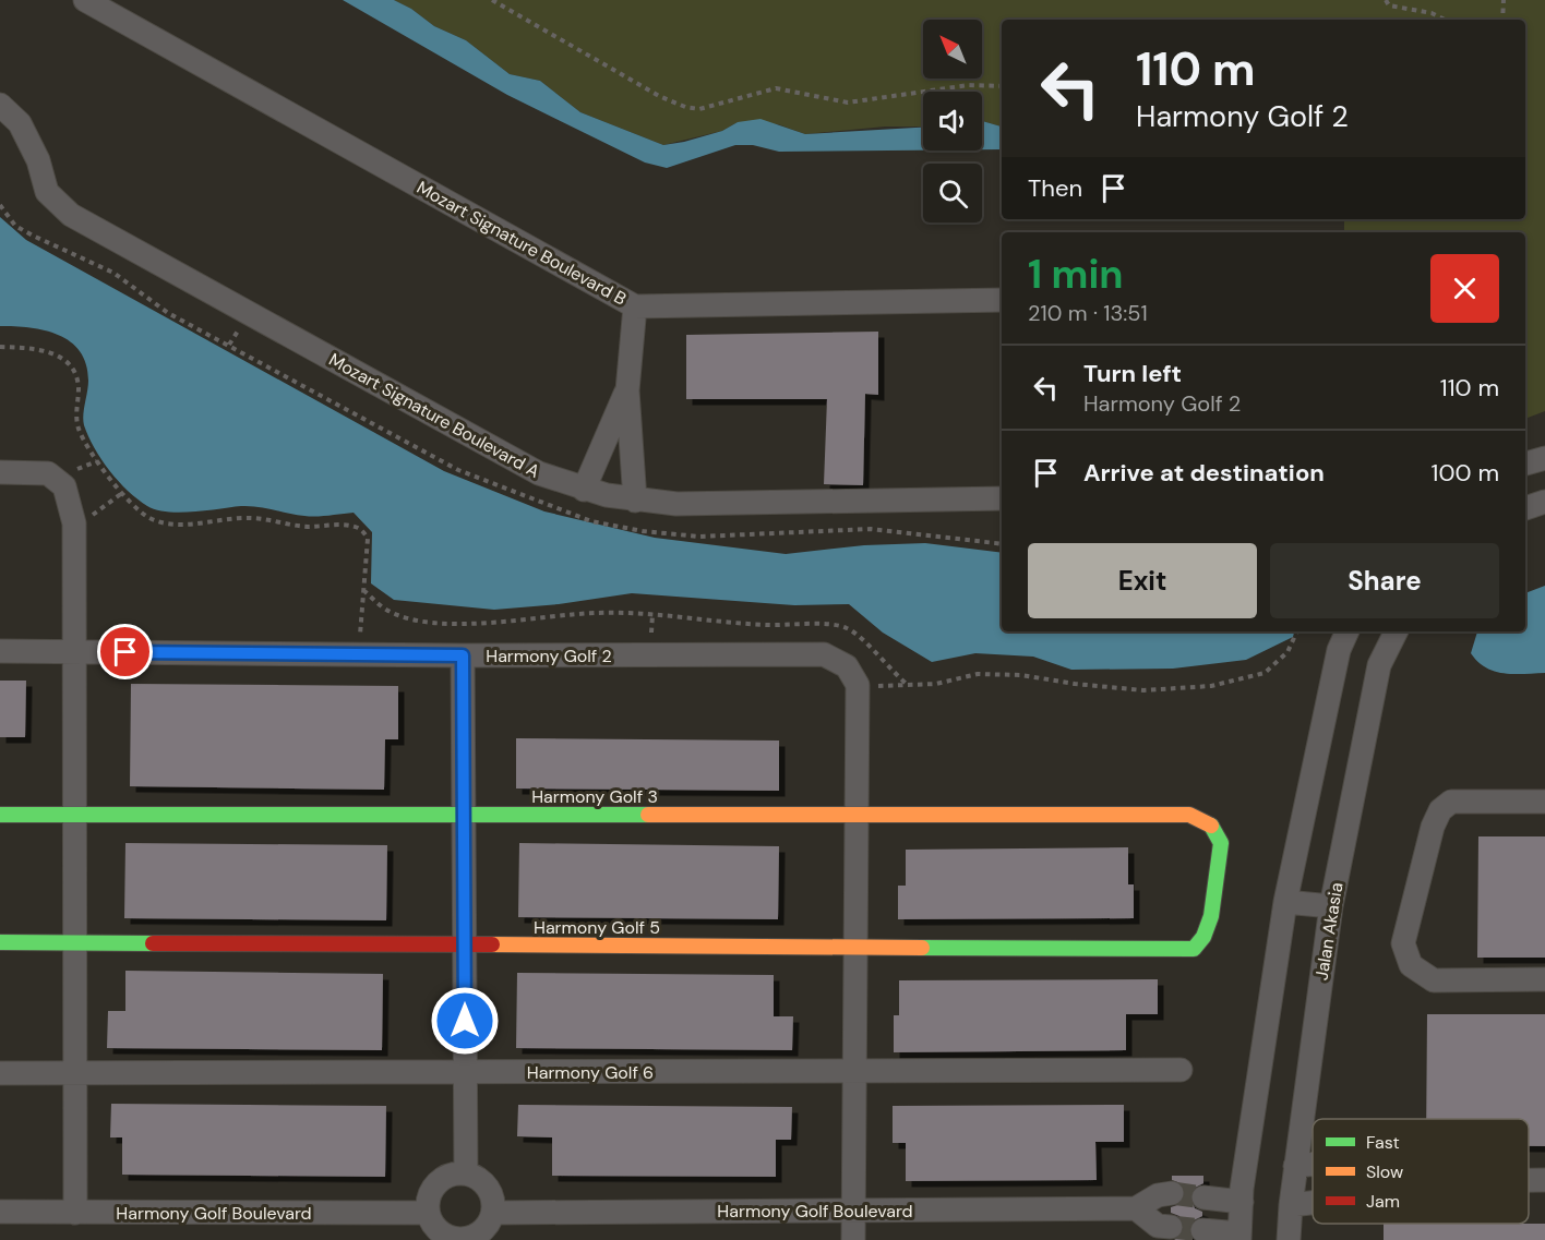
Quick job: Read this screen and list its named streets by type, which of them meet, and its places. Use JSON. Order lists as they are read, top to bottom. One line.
{"streets":{"street":["Mozart Signature Boulevard B","Mozart Signature Boulevard A","Harmony Golf 2","Harmony Golf 3","Harmony Golf 5","Jalan Akasia","Harmony Golf 6","Harmony Golf Boulevard"]},"crossings":[["Harmony Golf 3","Harmony Golf 5"]],"legend":["Fast","Slow","Jam"],"north":"top left","page":{"turn":["110 m","Harmony Golf 2"],"then":"Then","heading":["1 min","210 m · 13:51"],"list":[{"name":"Turn left","note":"Harmony Golf 2","value":"110 m"},{"name":"Arrive at destination","value":"100 m"}],"buttons":["Exit","Share"]}}
